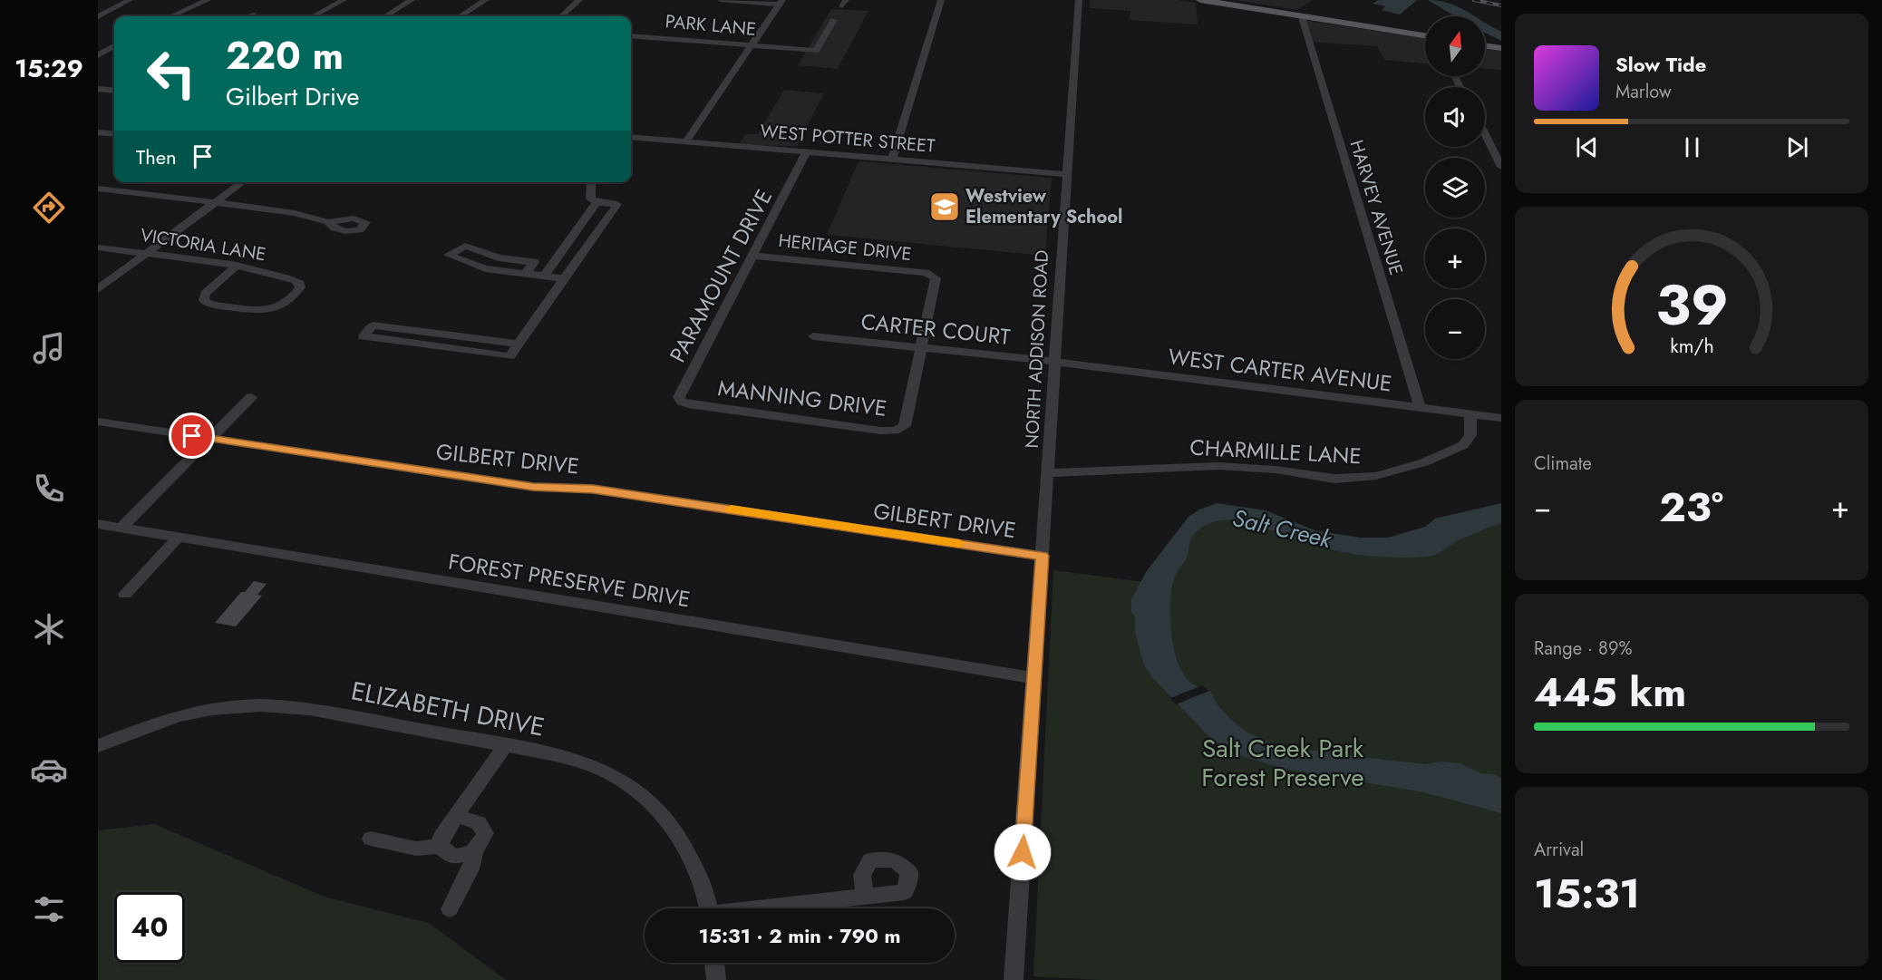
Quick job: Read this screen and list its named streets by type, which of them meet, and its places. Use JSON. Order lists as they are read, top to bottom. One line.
{"streets":{"street":["PARK LANE","WEST POTTER STREET","HARVEY AVENUE","VICTORIA LANE","HERITAGE DRIVE","PARAMOUNT DRIVE","CARTER COURT","NORTH ADDISON ROAD","WEST CARTER AVENUE","MANNING DRIVE","CHARMILLE LANE","GILBERT DRIVE","FOREST PRESERVE DRIVE","ELIZABETH DRIVE"]},"crossings":[["WEST POTTER STREET","PARAMOUNT DRIVE"],["WEST POTTER STREET","NORTH ADDISON ROAD"],["HARVEY AVENUE","WEST CARTER AVENUE"],["HERITAGE DRIVE","PARAMOUNT DRIVE"],["HERITAGE DRIVE","CARTER COURT"],["HERITAGE DRIVE","MANNING DRIVE"],["PARAMOUNT DRIVE","MANNING DRIVE"],["CARTER COURT","NORTH ADDISON ROAD"],["CARTER COURT","WEST CARTER AVENUE"],["CARTER COURT","MANNING DRIVE"],["NORTH ADDISON ROAD","WEST CARTER AVENUE"],["NORTH ADDISON ROAD","CHARMILLE LANE"],["NORTH ADDISON ROAD","GILBERT DRIVE"],["NORTH ADDISON ROAD","FOREST PRESERVE DRIVE"],["WEST CARTER AVENUE","CHARMILLE LANE"]],"water":["Salt Creek"],"parks":["Salt Creek Park Forest Preserve"],"places":{"school or university":["Westview Elementary School"]},"north":"top","page":{"tabs":"15:29","map_buttons":["+","−"],"turn":["220 m","Gilbert Drive"],"song":["Slow Tide","Marlow"],"then":"Then","tile":["Climate",["Range · 89%","445 km"],["Arrival","15:31"]],"heat":["−","23°","+"],"limit":"40","trip":"15:31 · 2 min · 790 m","gauge":["39","km/h"]}}
